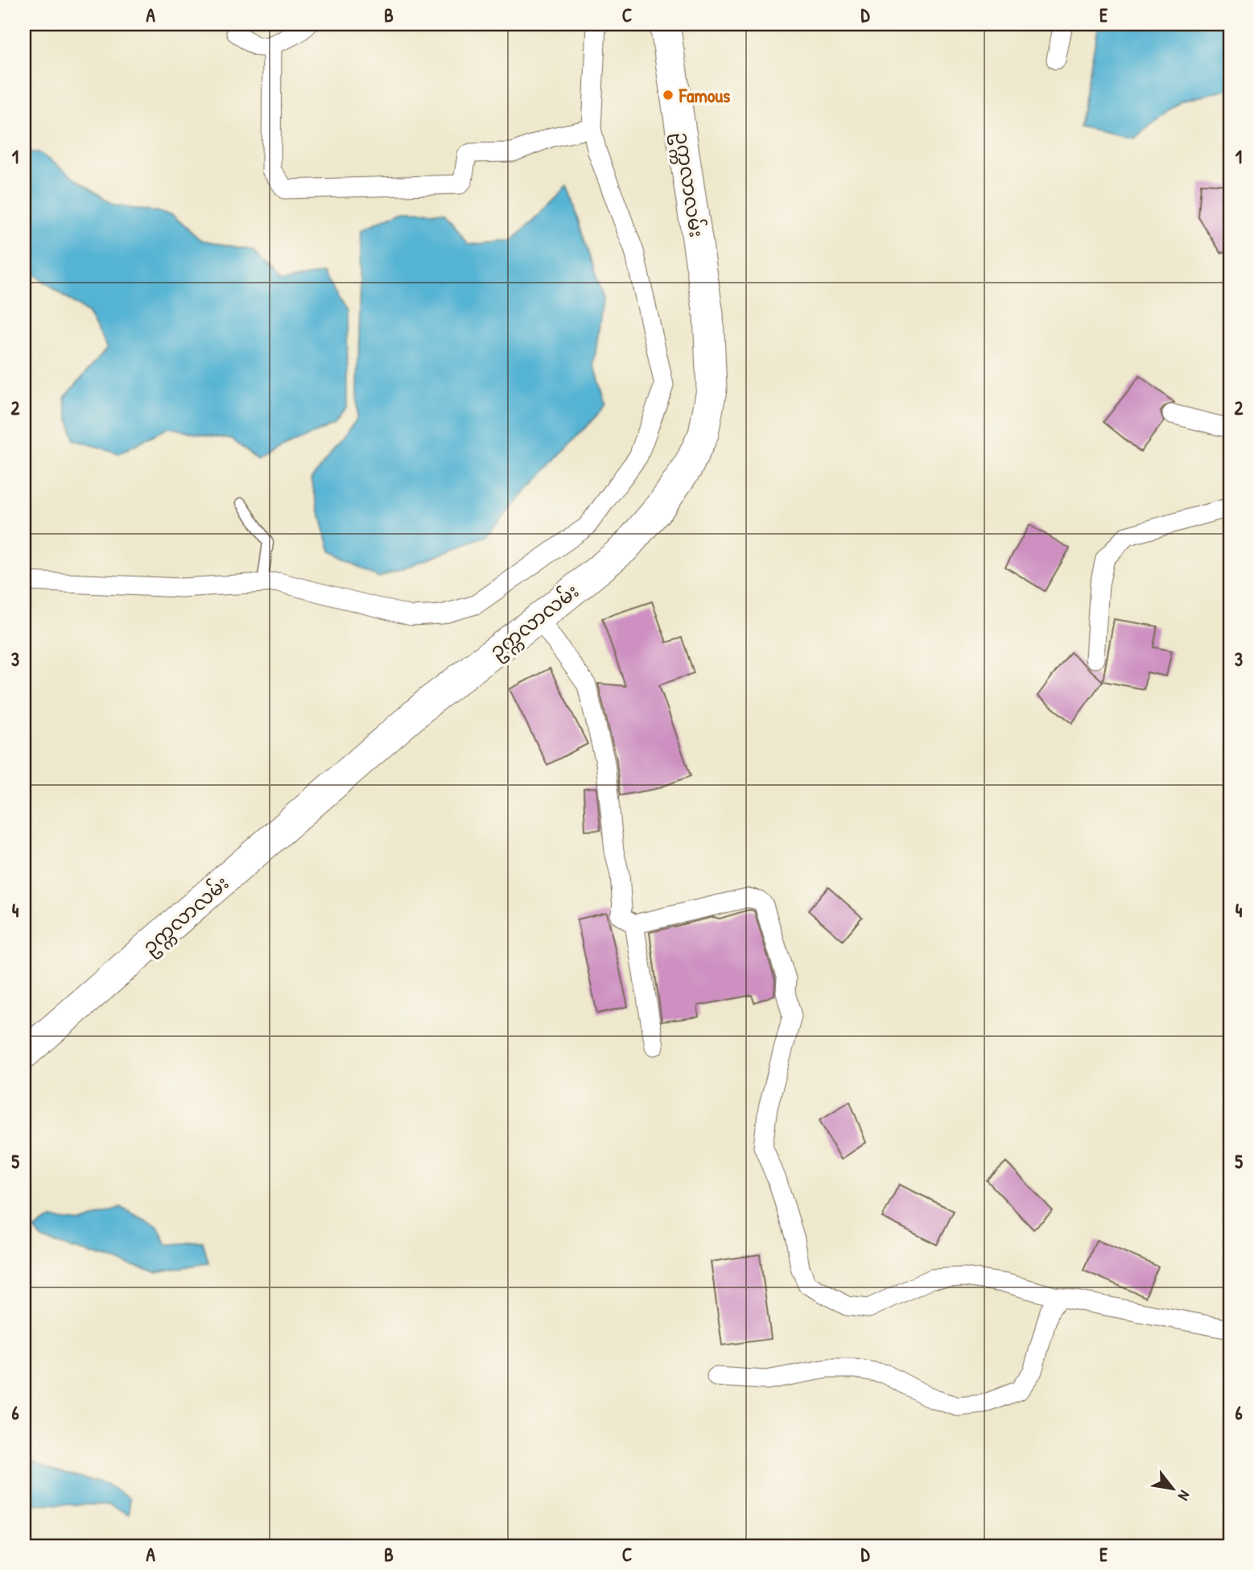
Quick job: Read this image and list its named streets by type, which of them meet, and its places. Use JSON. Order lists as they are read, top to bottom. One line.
{"streets":{"main road":["ဥက္ကလာလမ်း"]},"places":["Famous"],"north":"bottom right","grid":{"columns":["A","B","C","D","E"],"rows":["1","2","3","4","5","6"]}}
